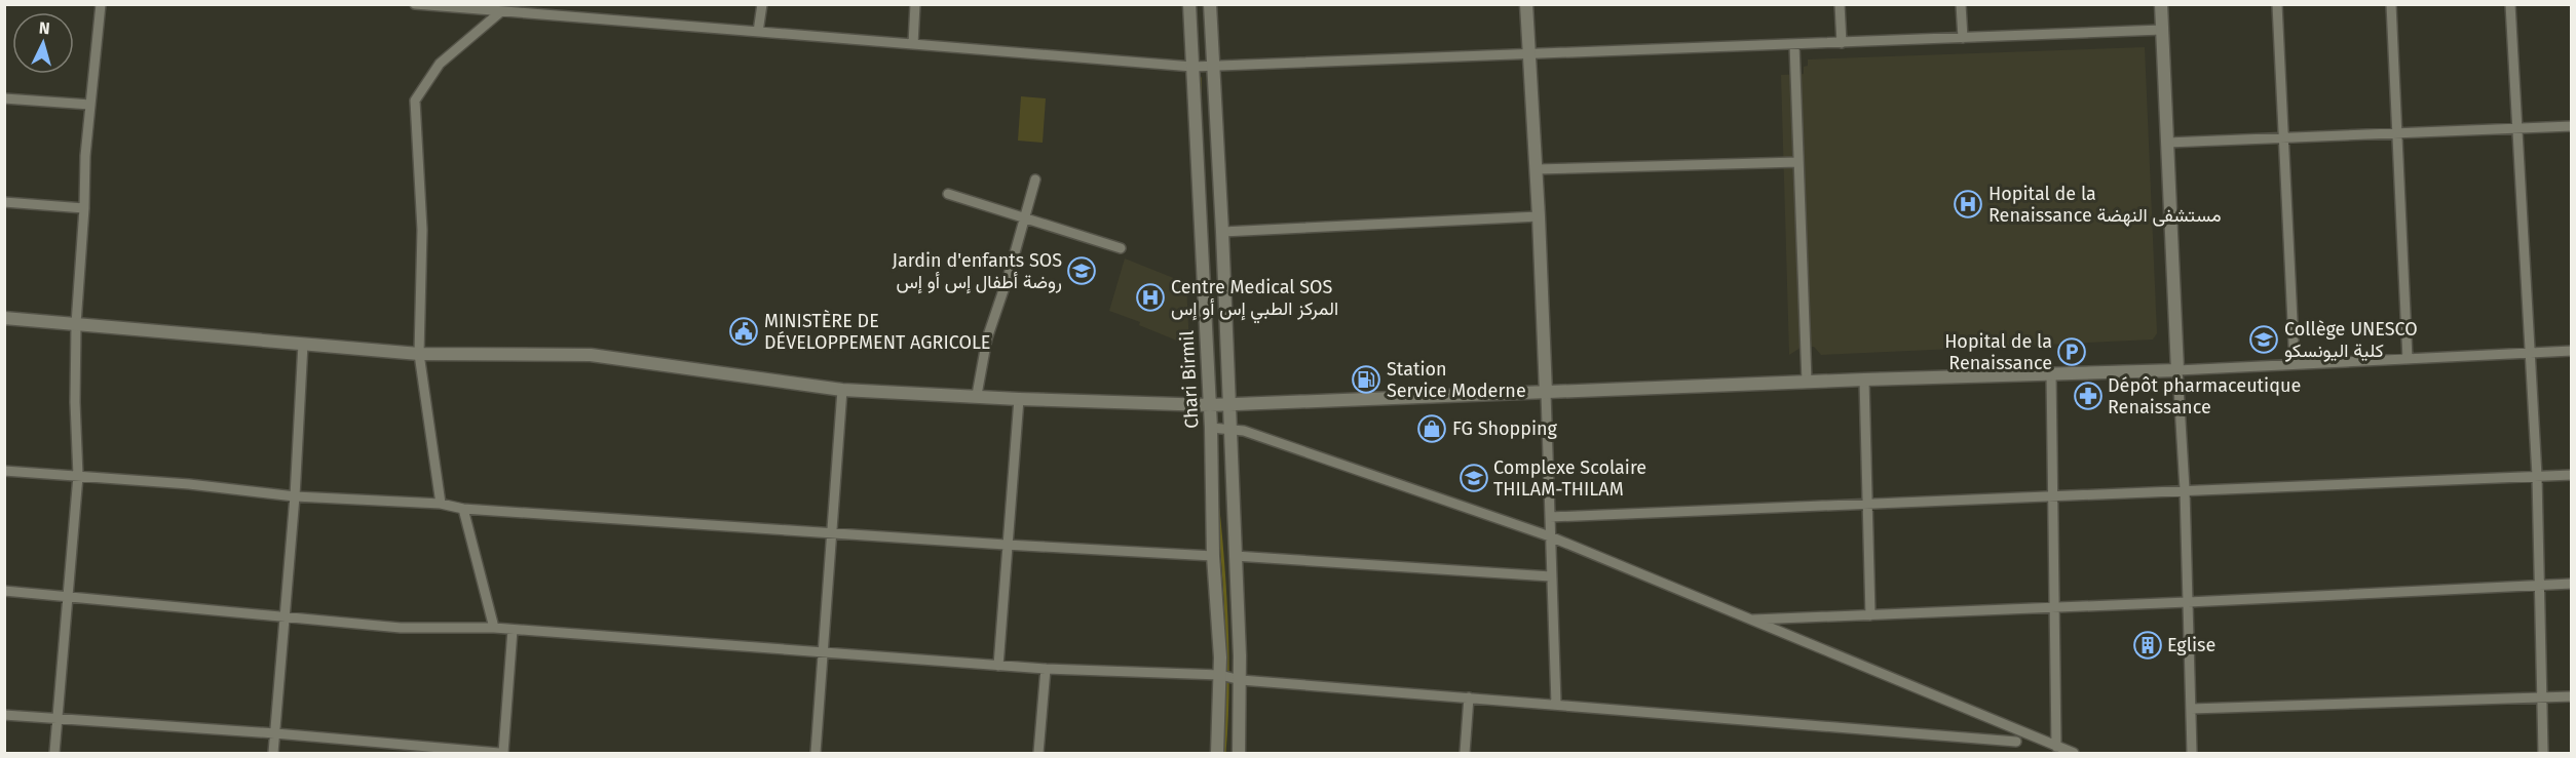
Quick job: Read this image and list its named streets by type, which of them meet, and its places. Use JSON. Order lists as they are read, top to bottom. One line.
{"streets":{"street":["Chari Birmil"]},"places":{"hospital":["Hopital de la Renaissance مستشفى النهضة","Centre Medical SOS المركز الطبي إس أو إس"],"school or university":["Jardin d'enfants SOS روضة أطفال إس أو إس","Collège UNESCO كلية اليونسكو","Complexe Scolaire THILAM-THILAM"],"public building":["MINISTÈRE DE DÉVELOPPEMENT AGRICOLE"],"parking":["Hopital de la Renaissance"],"fuel station":["Station Service Moderne"],"pharmacy":["Dépôt pharmaceutique Renaissance"],"shop":["FG Shopping"],"building":["Eglise"]},"north":"top"}
